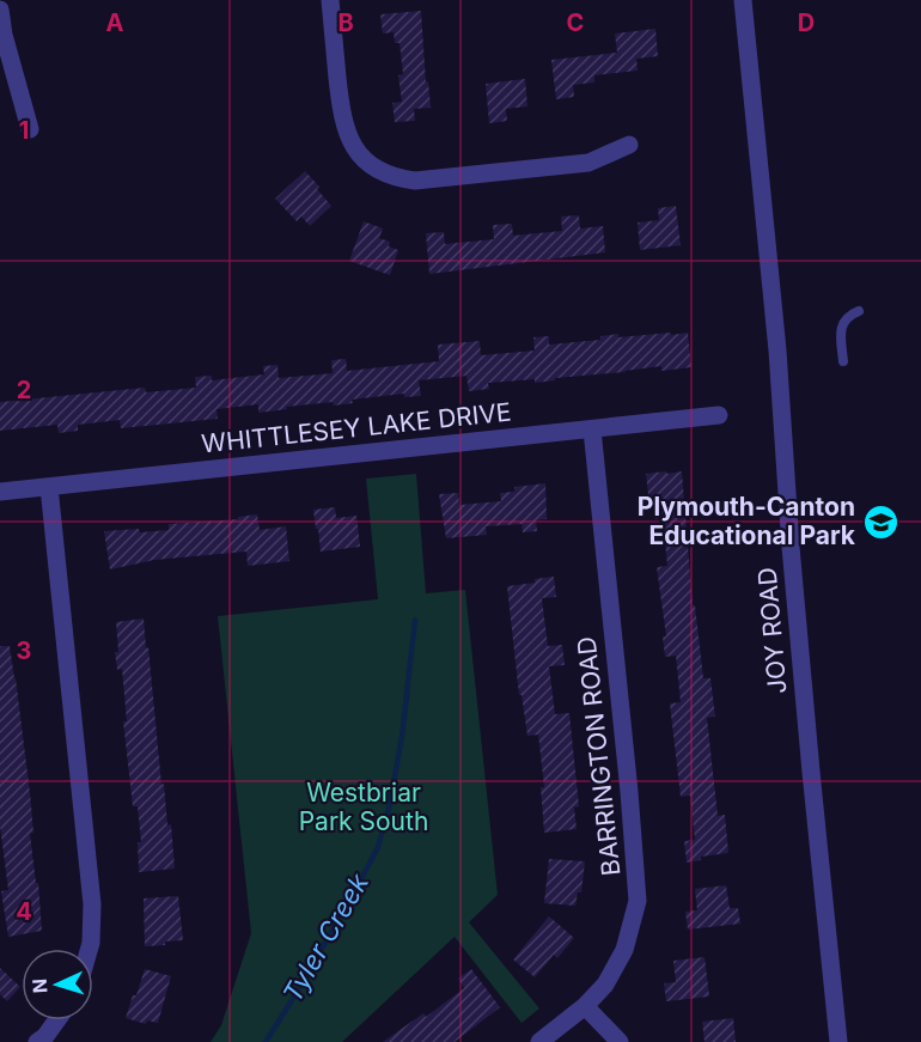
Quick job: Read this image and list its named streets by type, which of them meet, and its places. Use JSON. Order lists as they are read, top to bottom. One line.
{"streets":{"street":["WHITTLESEY LAKE DRIVE","JOY ROAD","BARRINGTON ROAD"]},"crossings":[["WHITTLESEY LAKE DRIVE","BARRINGTON ROAD"]],"water":["Tyler Creek"],"parks":["Westbriar Park South"],"places":{"school or university":["Plymouth-Canton Educational Park"]},"north":"left","grid":{"columns":["A","B","C","D"],"rows":["1","2","3","4"]}}
